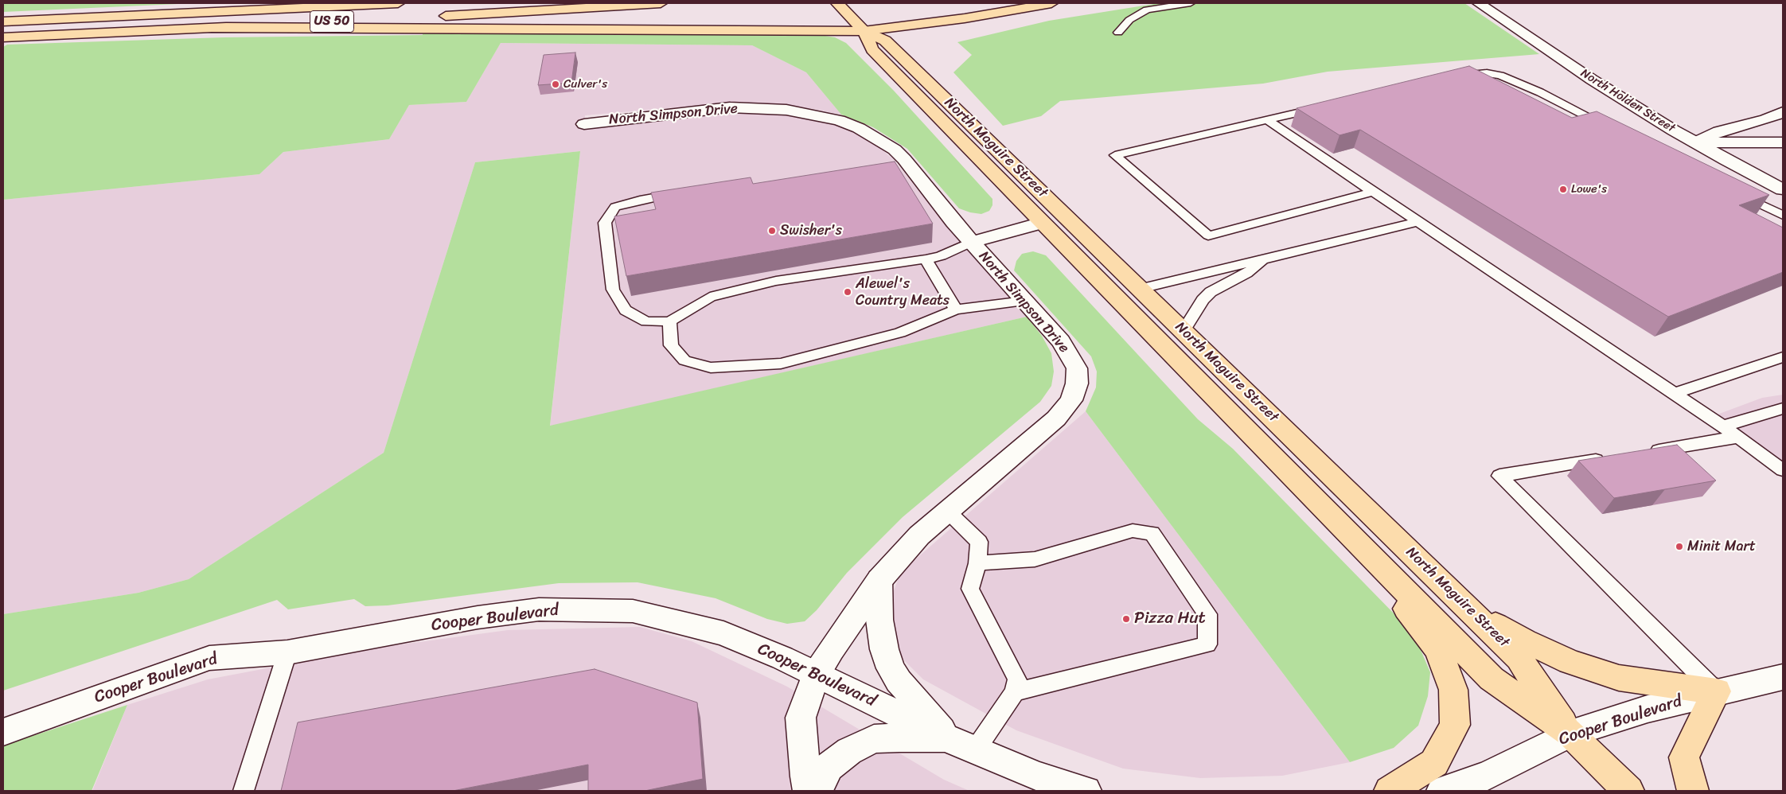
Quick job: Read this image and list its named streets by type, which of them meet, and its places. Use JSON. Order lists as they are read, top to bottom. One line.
{"streets":{"main road":["US 50","North Maguire Street"],"street":["North Holden Street","North Simpson Drive","Cooper Boulevard"]},"crossings":[["North Simpson Drive","Cooper Boulevard"],["North Maguire Street","Cooper Boulevard"]],"places":["Culver's","Lowe's","Swisher's","Alewel's Country Meats","Minit Mart","Pizza Hut"]}
